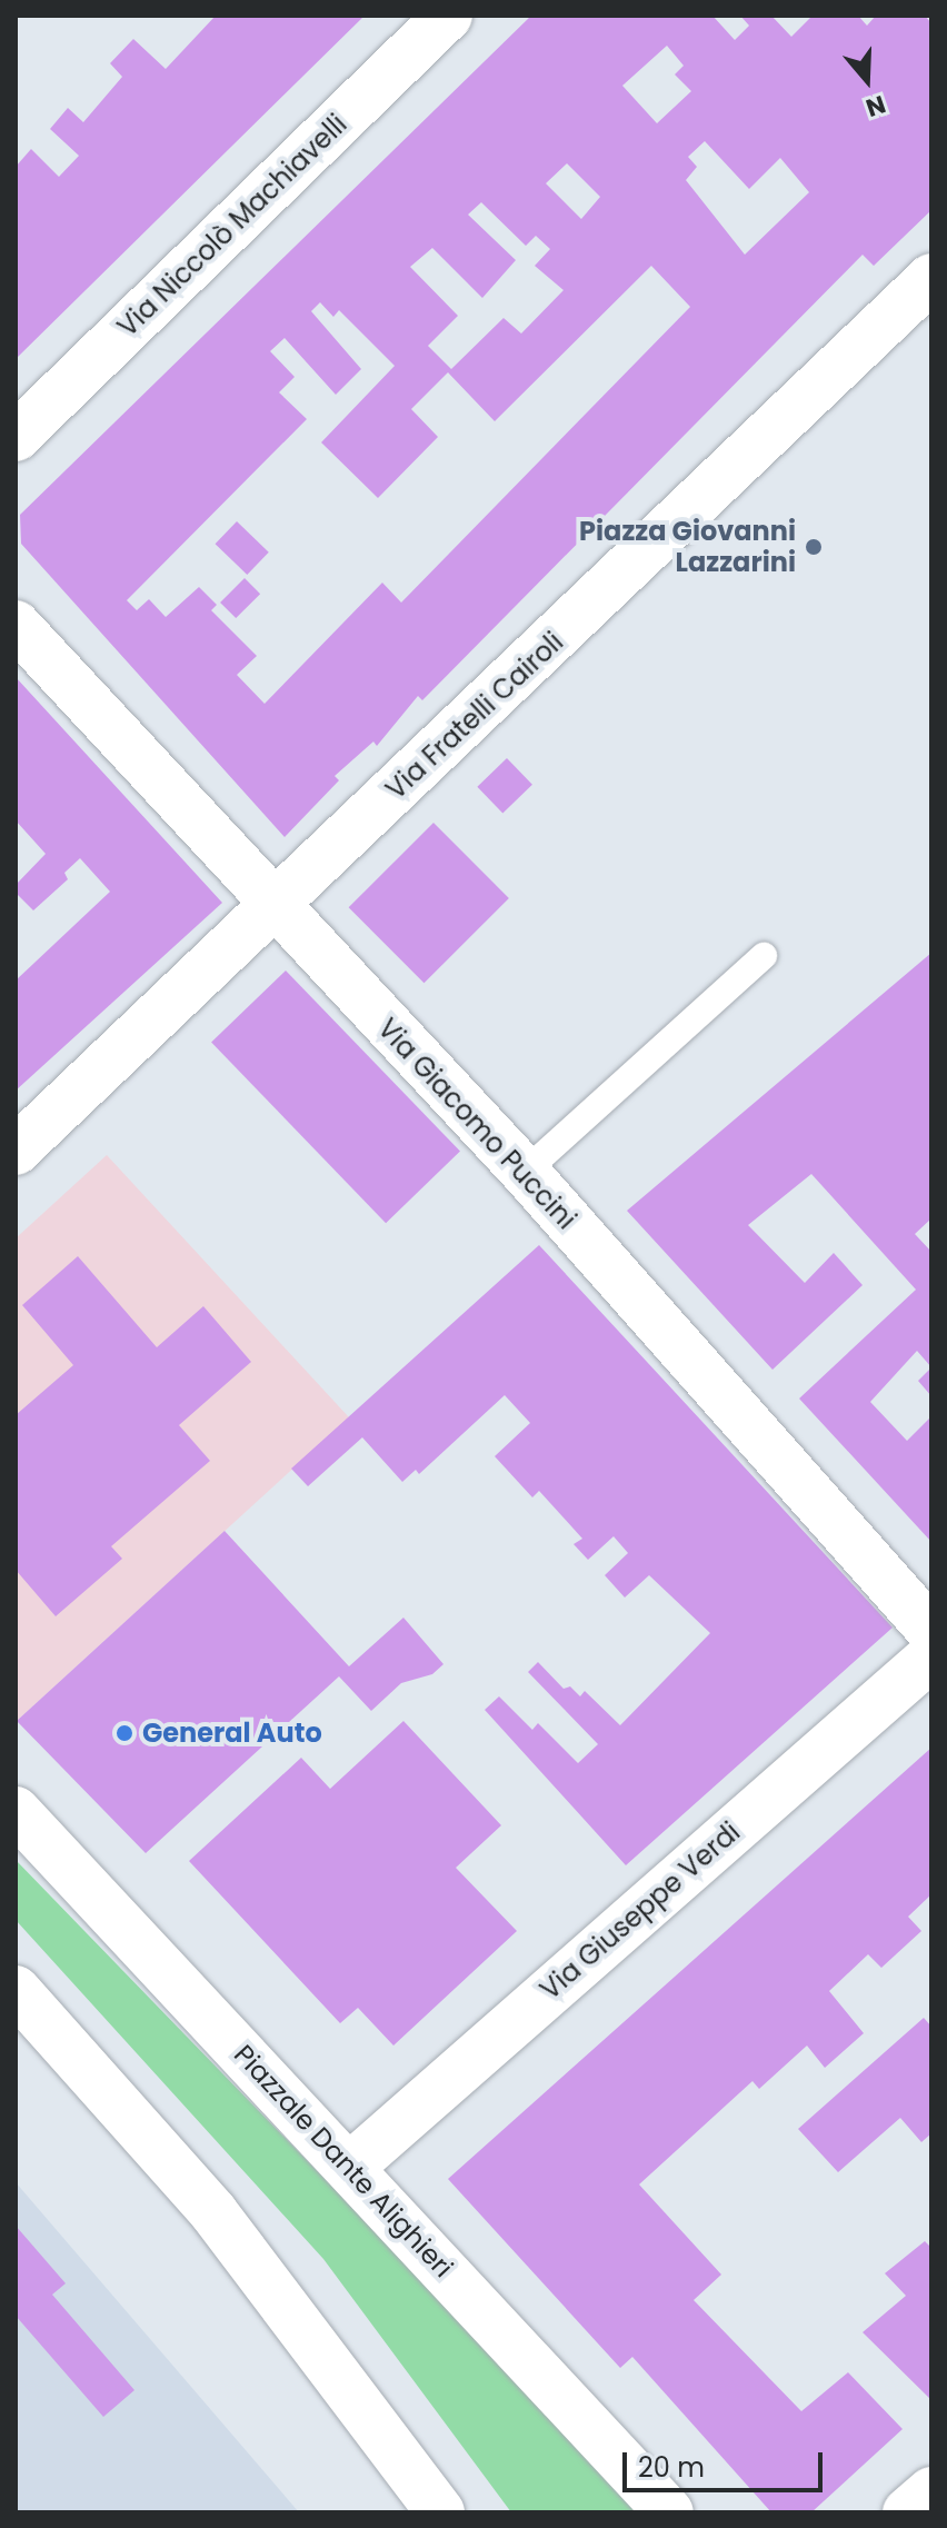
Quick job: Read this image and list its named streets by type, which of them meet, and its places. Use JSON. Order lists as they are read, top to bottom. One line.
{"streets":{"street":["Via Niccolò Machiavelli","Via Fratelli Cairoli","Via Giacomo Puccini","Via Giuseppe Verdi","Piazzale Dante Alighieri"]},"crossings":[["Via Fratelli Cairoli","Via Giacomo Puccini"],["Via Giuseppe Verdi","Piazzale Dante Alighieri"]],"places":["Piazza Giovanni Lazzarini","General Auto"],"scale_bar":"20 m","north":"bottom"}
